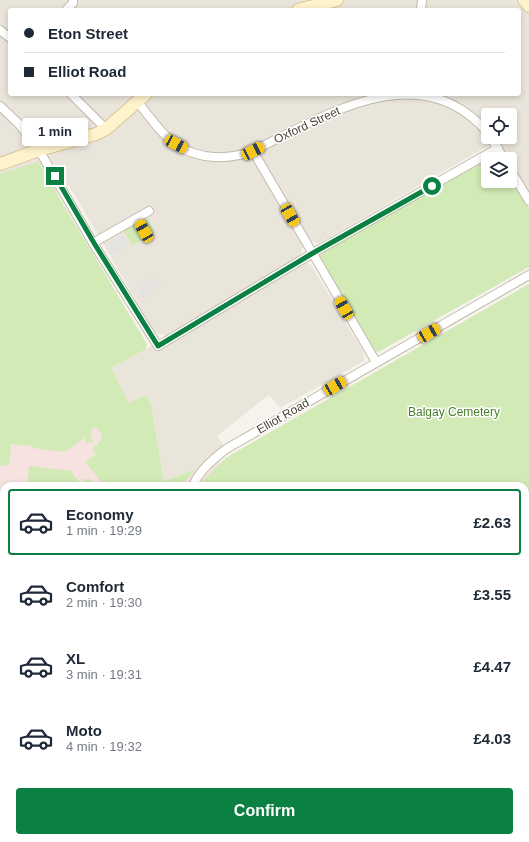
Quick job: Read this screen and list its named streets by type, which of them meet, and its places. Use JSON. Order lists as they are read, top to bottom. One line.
{"streets":{"street":["Oxford Street","Elliot Road"]},"parks":["Balgay Cemetery"],"page":{"banner":["Eton Street","Elliot Road"],"bubble":"1 min","list":[{"name":"Economy","note":"1 min · 19:29","value":"£2.63"},{"name":"Comfort","note":"2 min · 19:30","value":"£3.55"},{"name":"XL","note":"3 min · 19:31","value":"£4.47"},{"name":"Moto","note":"4 min · 19:32","value":"£4.03"}],"buttons":"Confirm"}}
